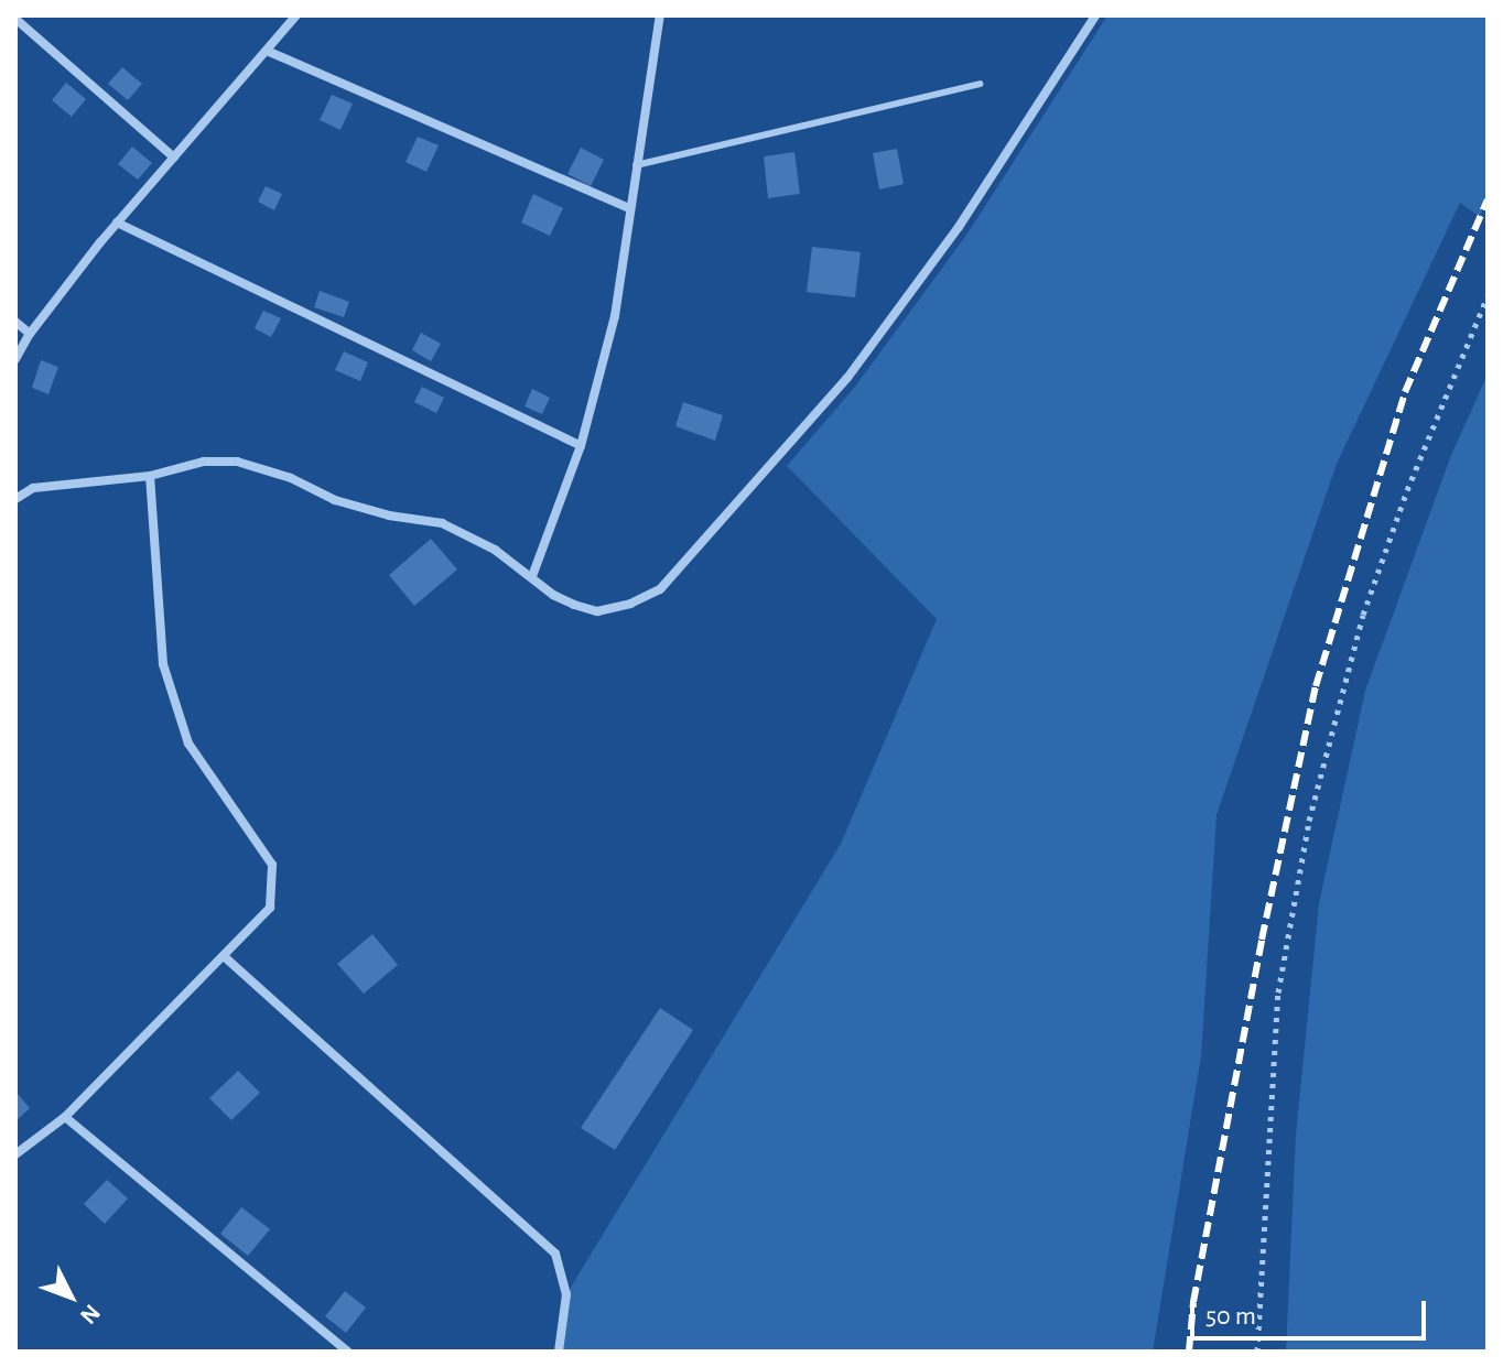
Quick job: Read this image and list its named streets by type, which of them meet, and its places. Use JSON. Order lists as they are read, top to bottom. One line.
{"scale_bar":"50 m","north":"bottom right"}
